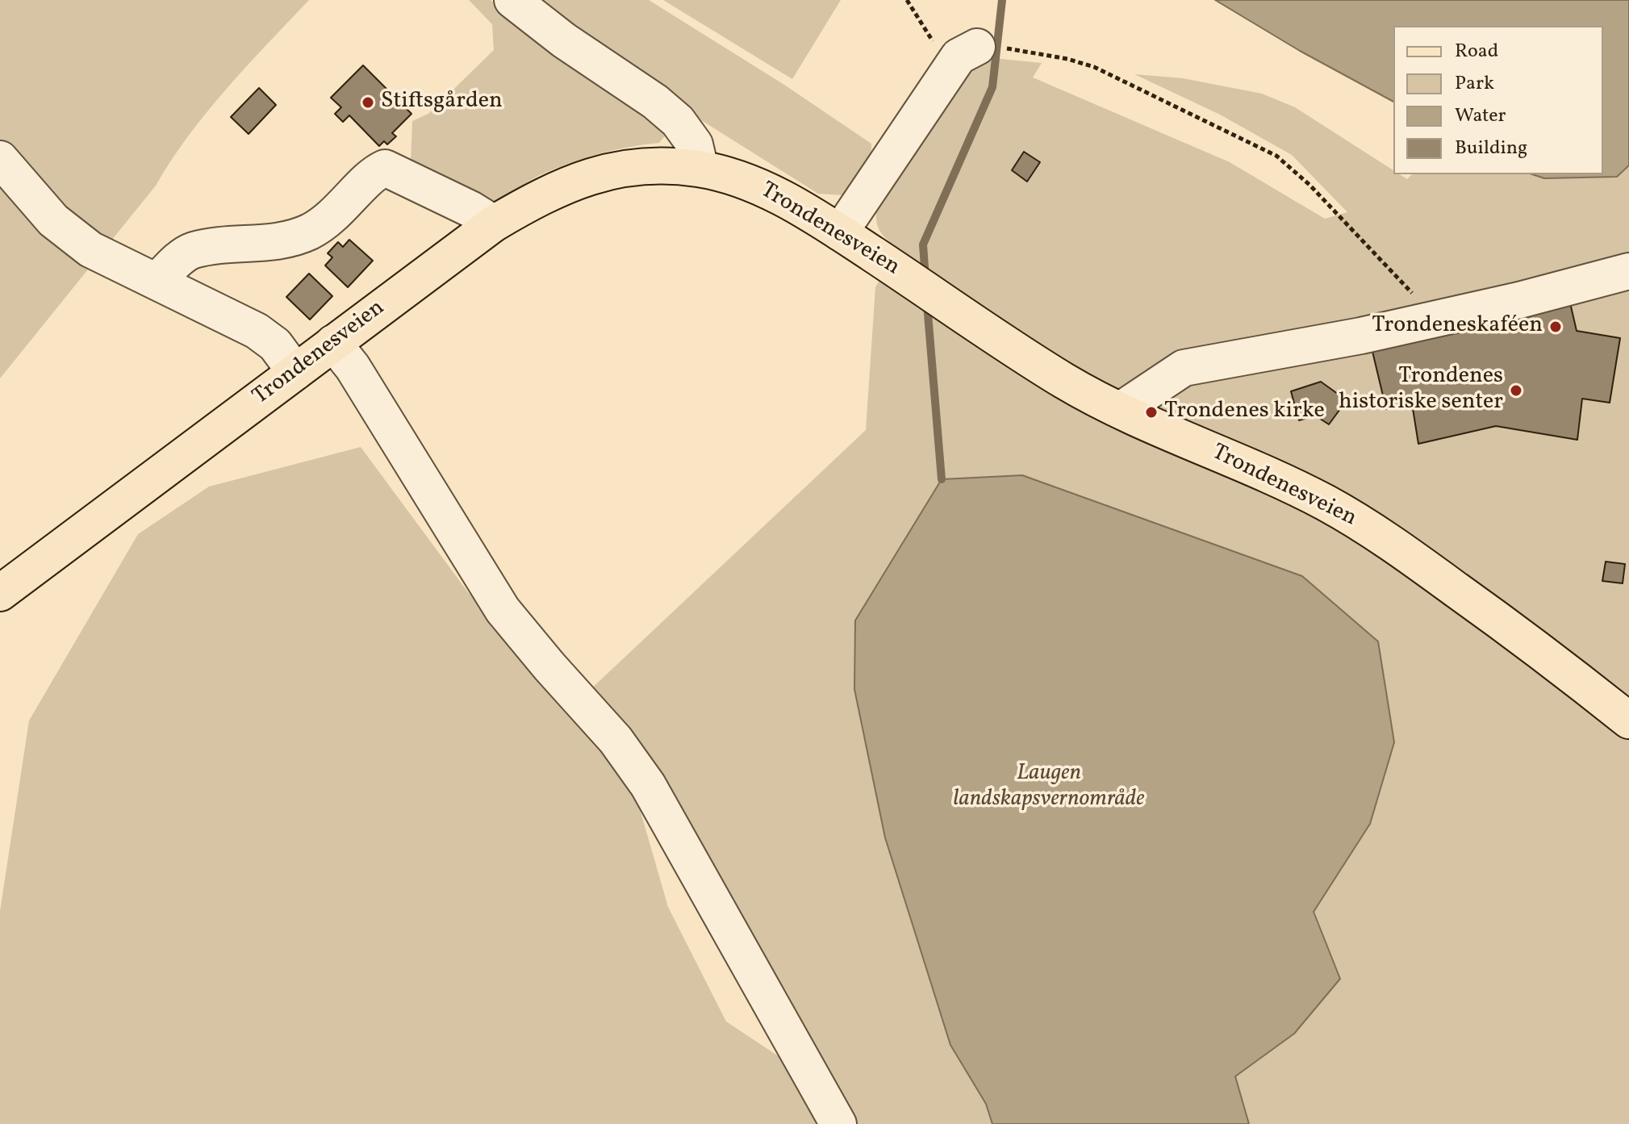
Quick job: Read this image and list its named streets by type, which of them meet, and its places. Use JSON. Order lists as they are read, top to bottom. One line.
{"streets":{"main road":["Trondenesveien"]},"parks":["Laugen landskapsvernområde"],"places":["Stiftsgården","Trondeneskaféen","Trondenes historiske senter","Trondenes kirke"],"legend":["Road","Park","Water","Building"]}
